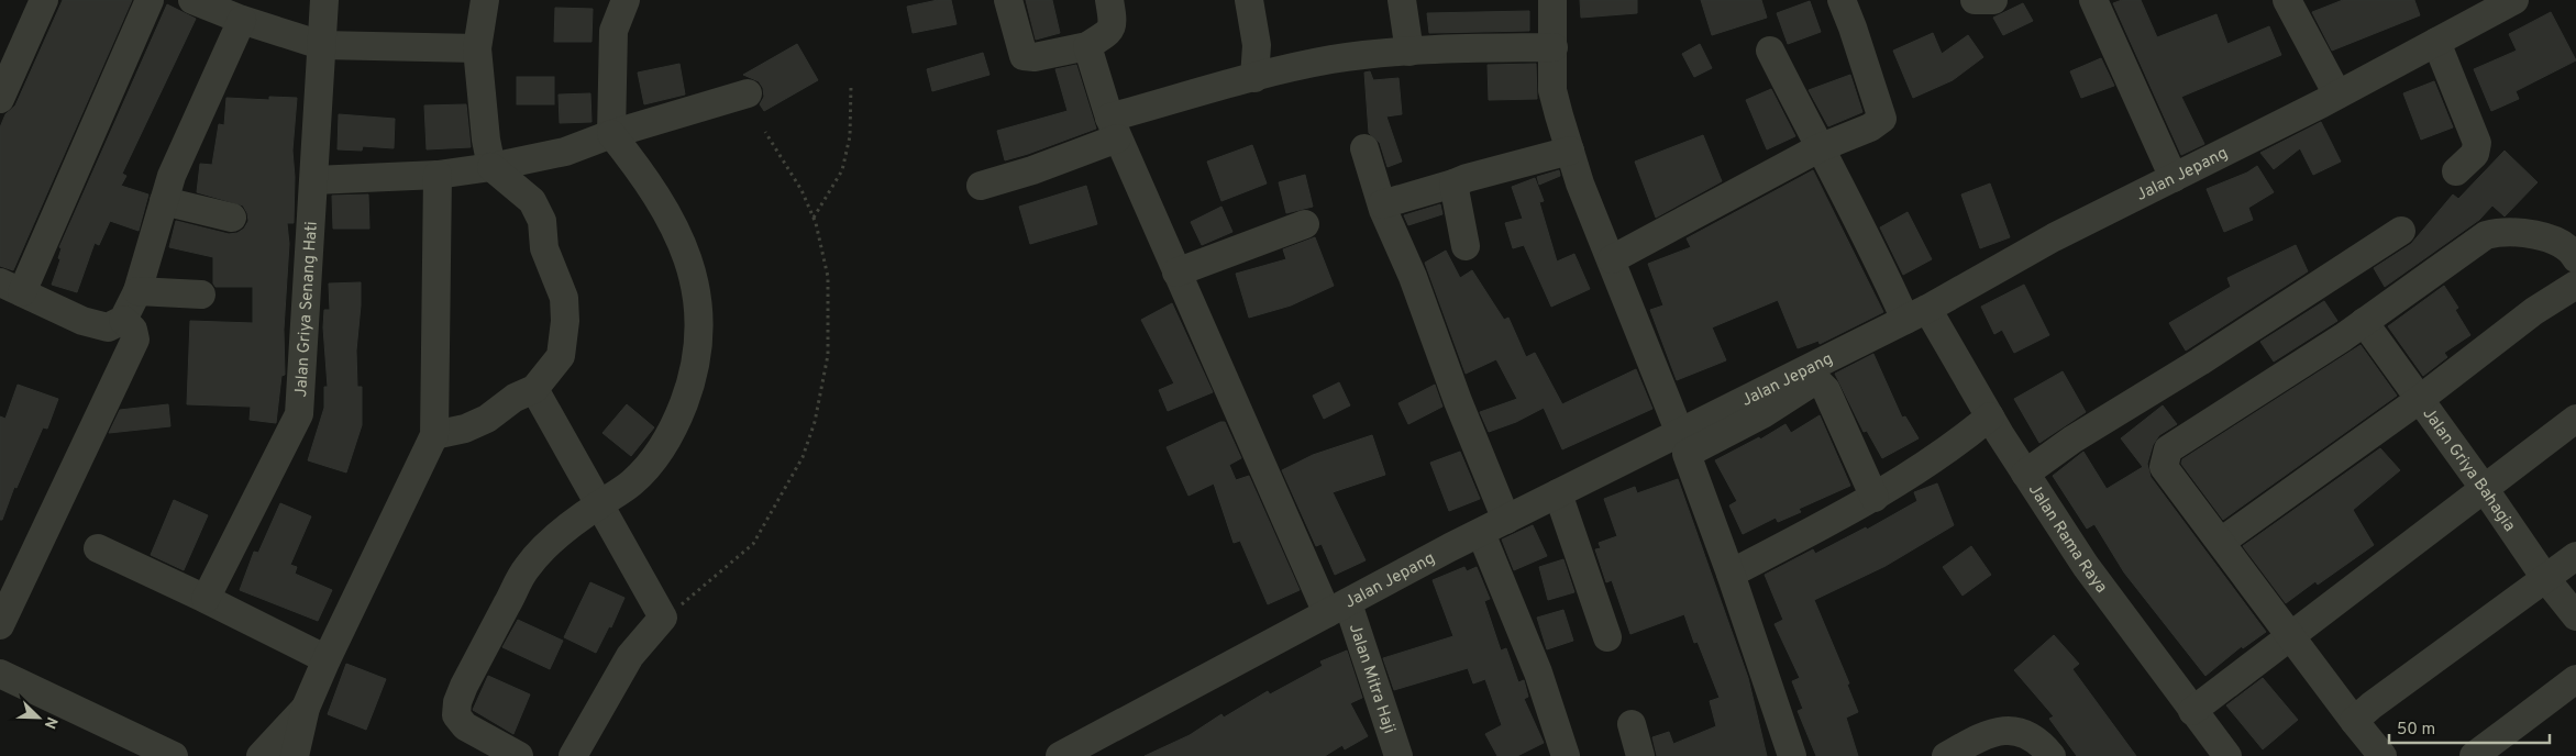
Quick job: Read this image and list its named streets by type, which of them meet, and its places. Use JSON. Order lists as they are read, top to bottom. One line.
{"streets":{"street":["Jalan Jepang","Jalan Griya Senang Hati","Jalan Griya Bahagia","Jalan Rama Raya","Jalan Mitra Haji"]},"crossings":[["Jalan Jepang","Jalan Rama Raya"],["Jalan Jepang","Jalan Mitra Haji"]],"scale_bar":"50 m","north":"bottom right"}
